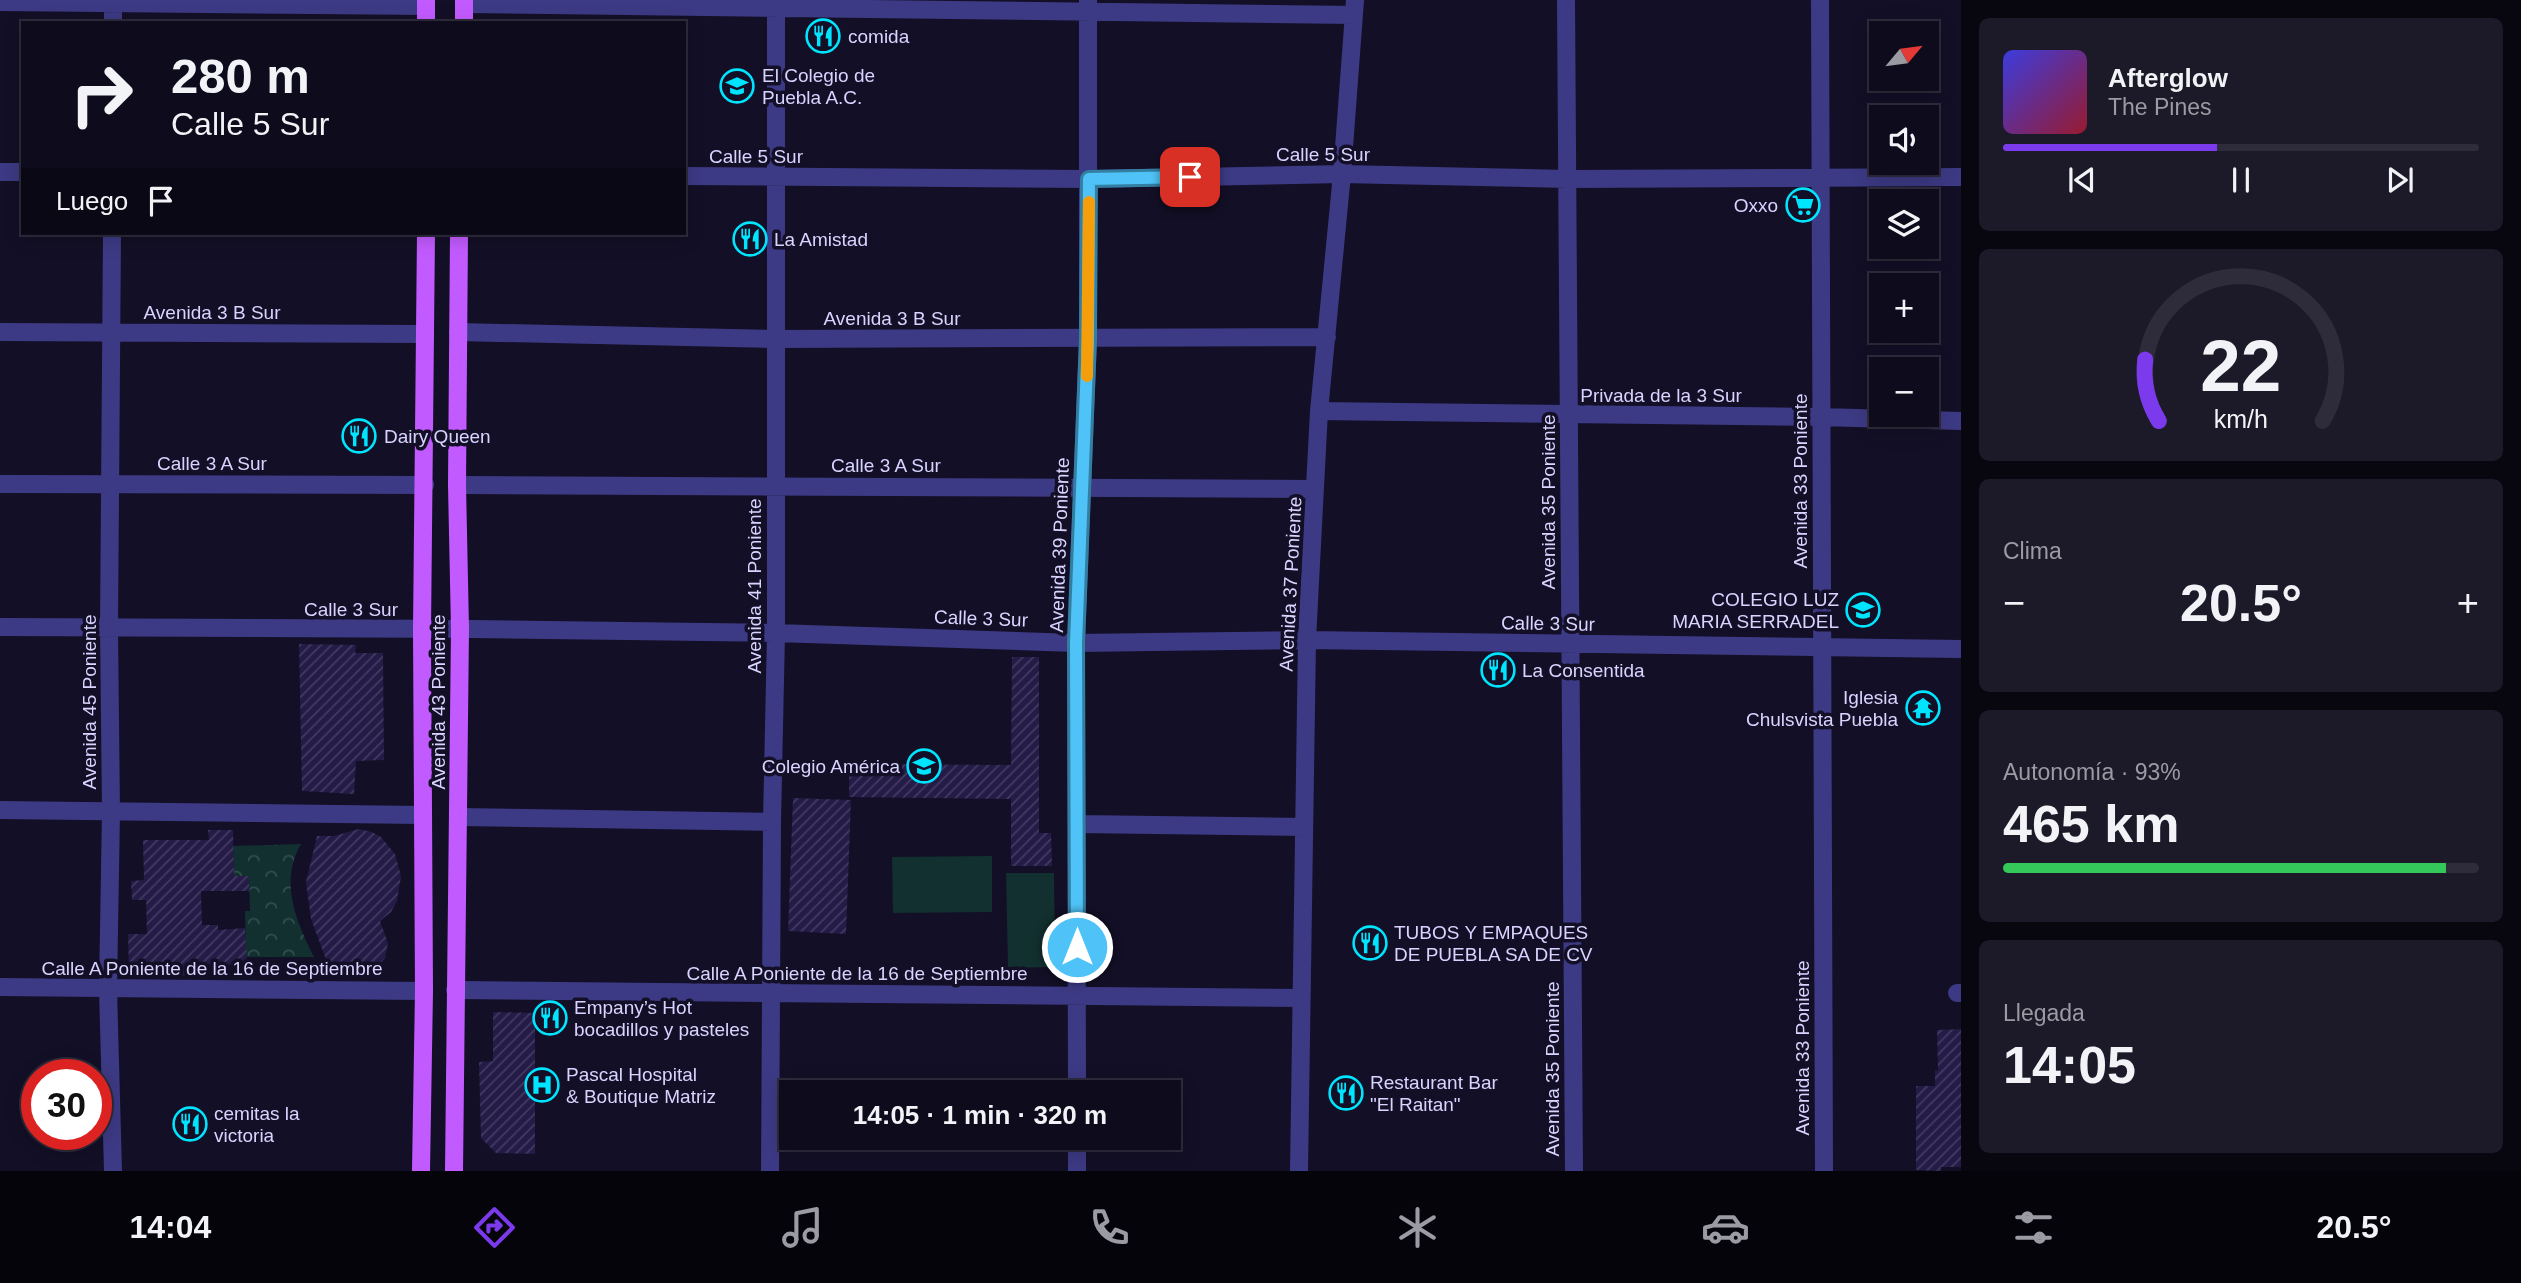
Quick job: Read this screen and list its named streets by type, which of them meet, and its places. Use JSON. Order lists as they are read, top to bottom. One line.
{"streets":{"main road":["Avenida 43 Poniente"],"street":["Calle 5 Sur","Avenida 3 B Sur","Privada de la 3 Sur","Calle 3 A Sur","Avenida 33 Poniente","Avenida 35 Poniente","Avenida 39 Poniente","Avenida 37 Poniente","Avenida 41 Poniente","Calle 3 Sur","Avenida 45 Poniente","Calle A Poniente de la 16 de Septiembre"]},"crossings":[["Calle 5 Sur","Avenida 33 Poniente"],["Calle 5 Sur","Avenida 35 Poniente"],["Calle 5 Sur","Avenida 39 Poniente"],["Calle 5 Sur","Avenida 37 Poniente"],["Calle 5 Sur","Avenida 41 Poniente"],["Avenida 3 B Sur","Avenida 39 Poniente"],["Avenida 3 B Sur","Avenida 37 Poniente"],["Avenida 3 B Sur","Avenida 41 Poniente"],["Avenida 3 B Sur","Avenida 45 Poniente"],["Avenida 3 B Sur","Avenida 43 Poniente"],["Privada de la 3 Sur","Avenida 33 Poniente"],["Privada de la 3 Sur","Avenida 35 Poniente"],["Privada de la 3 Sur","Avenida 37 Poniente"],["Calle 3 A Sur","Avenida 39 Poniente"],["Calle 3 A Sur","Avenida 37 Poniente"],["Calle 3 A Sur","Avenida 41 Poniente"],["Calle 3 A Sur","Avenida 45 Poniente"],["Calle 3 A Sur","Avenida 43 Poniente"],["Avenida 33 Poniente","Calle 3 Sur"],["Avenida 35 Poniente","Calle 3 Sur"],["Avenida 39 Poniente","Calle 3 Sur"],["Avenida 39 Poniente","Calle A Poniente de la 16 de Septiembre"],["Avenida 37 Poniente","Calle 3 Sur"],["Avenida 37 Poniente","Calle A Poniente de la 16 de Septiembre"],["Avenida 41 Poniente","Calle 3 Sur"],["Avenida 41 Poniente","Calle A Poniente de la 16 de Septiembre"],["Calle 3 Sur","Avenida 45 Poniente"],["Calle 3 Sur","Avenida 43 Poniente"],["Avenida 45 Poniente","Calle A Poniente de la 16 de Septiembre"],["Avenida 43 Poniente","Calle A Poniente de la 16 de Septiembre"]],"places":{"restaurant":["comida","La Amistad","Dairy Queen","La Consentida","TUBOS Y EMPAQUES DE PUEBLA SA DE CV","Empany’s Hot bocadillos y pasteles","Restaurant Bar \"El Raitan\"","cemitas la victoria"],"school or university":["El Colegio de Puebla A.C.","COLEGIO LUZ MARIA SERRADEL","Colegio América"],"supermarket":["Oxxo"],"temple":["Iglesia Chulsvista Puebla"],"hospital":["Pascal Hospital & Boutique Matriz"]},"north":"top right","page":{"map_buttons":["+","−"],"turn":["280 m","Calle 5 Sur"],"song":["Afterglow","The Pines"],"then":"Luego","tile":["Clima",["Autonomía · 93%","465 km"],["Llegada","14:05"]],"heat":["−","20.5°","+"],"limit":"30","trip":"14:05 · 1 min · 320 m","tabs":["14:04","20.5°"],"gauge":["22","km/h"]}}
